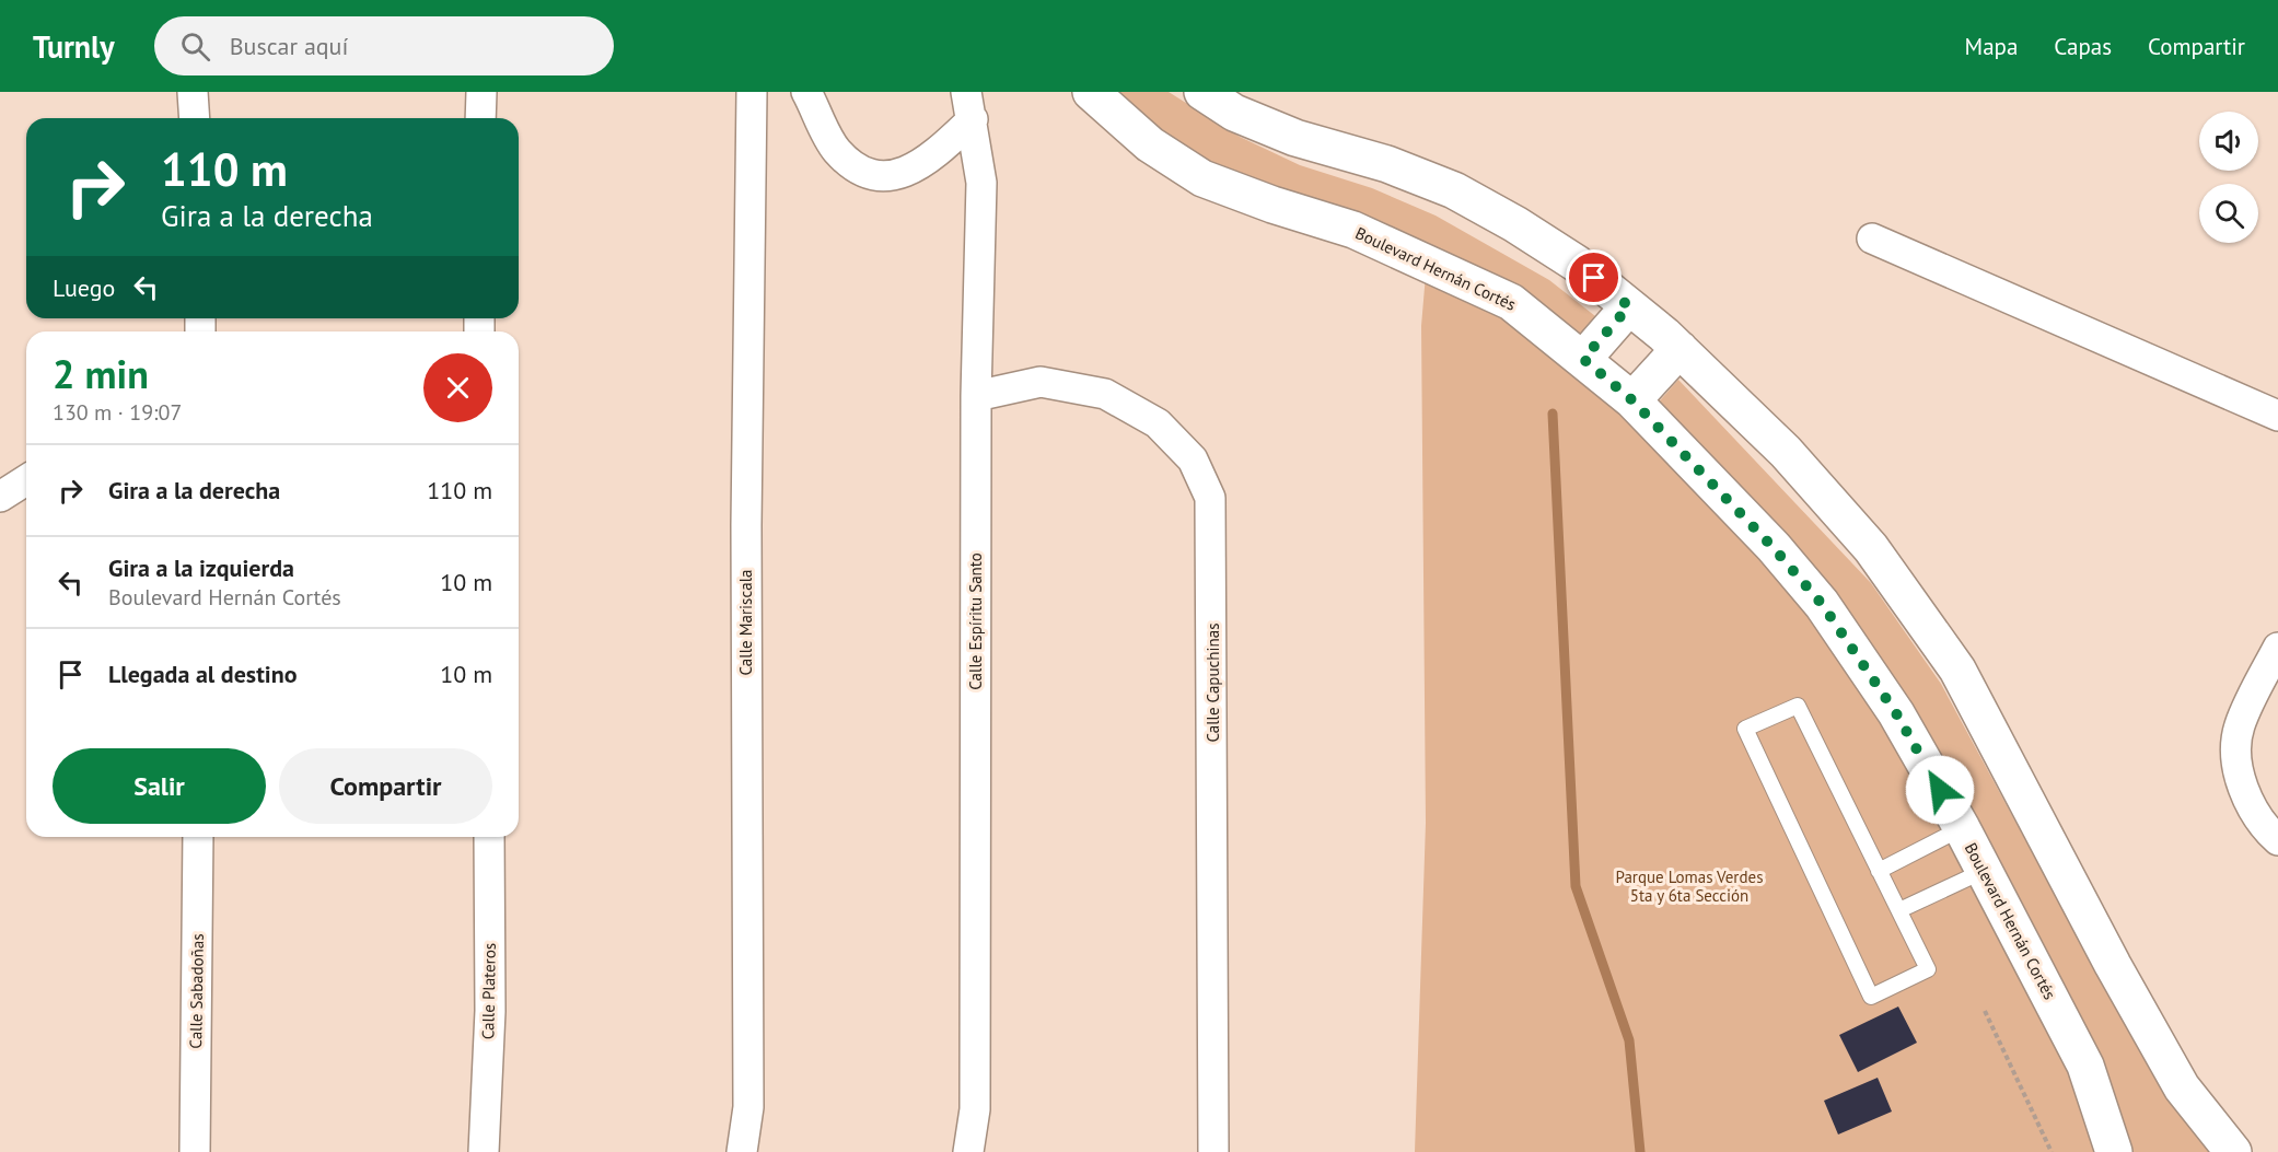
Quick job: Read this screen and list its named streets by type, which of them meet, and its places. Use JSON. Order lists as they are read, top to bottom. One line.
{"streets":{"main road":["Boulevard Hernán Cortés"],"street":["Calle Espíritu Santo","Calle Mariscala","Calle Capuchinas","Calle Sabadoñas","Calle Plateros"]},"crossings":[["Calle Espíritu Santo","Calle Capuchinas"]],"parks":["Parque Lomas Verdes 5ta y 6ta Sección"],"page":{"header":"Turnly","search":"Buscar aquí","nav":["Mapa","Capas","Compartir"],"turn":["110 m","Gira a la derecha"],"then":"Luego","heading":["2 min","130 m · 19:07"],"list":[{"name":"Gira a la derecha","value":"110 m"},{"name":"Gira a la izquierda","note":"Boulevard Hernán Cortés","value":"10 m"},{"name":"Llegada al destino","value":"10 m"}],"buttons":["Salir","Compartir"]}}
